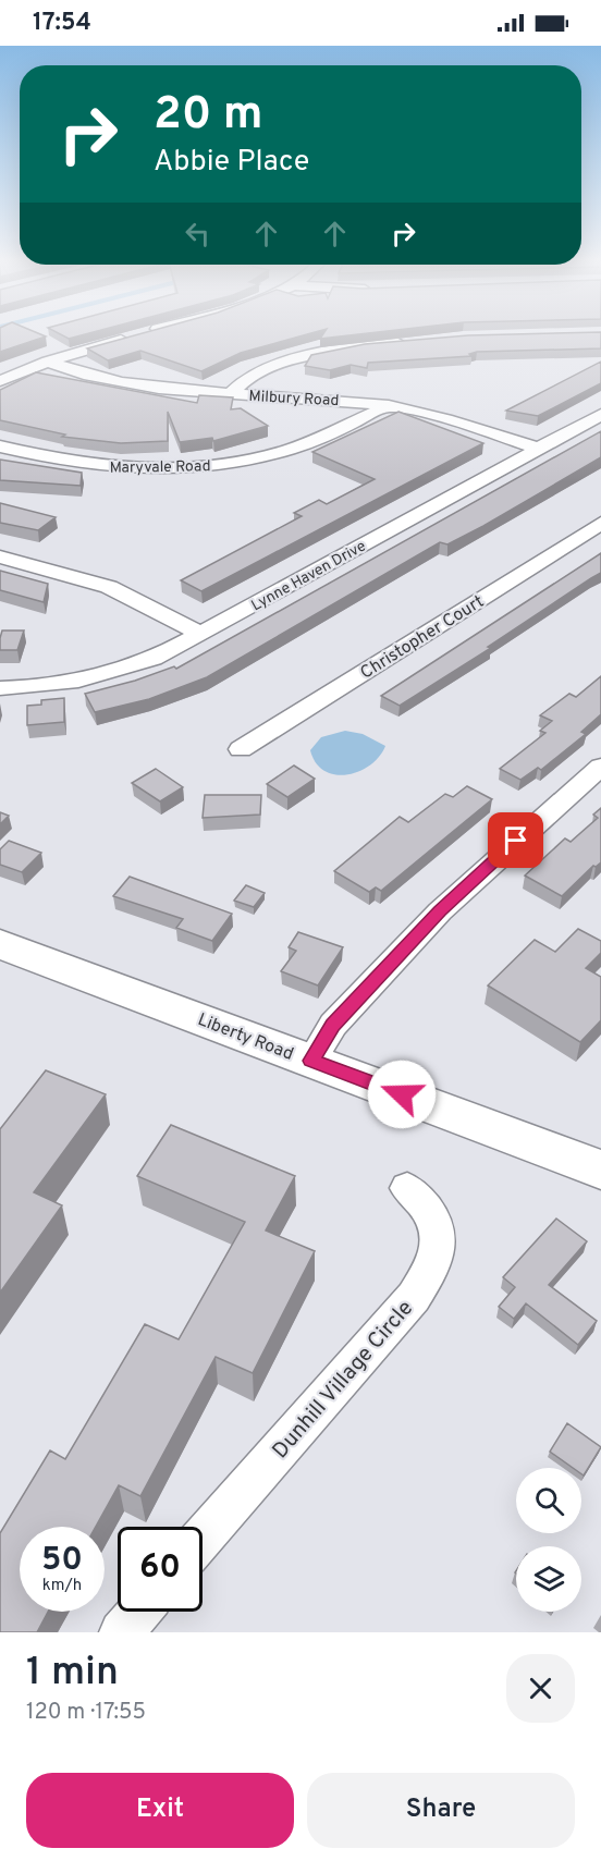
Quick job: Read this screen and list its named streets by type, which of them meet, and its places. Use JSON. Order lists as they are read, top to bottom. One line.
{"streets":{"main road":["Liberty Road"],"street":["Milbury Road","Maryvale Road","Lynne Haven Drive","Christopher Court","Dunhill Village Circle"]},"crossings":[["Milbury Road","Maryvale Road"],["Milbury Road","Lynne Haven Drive"]],"page":{"status":"17:54","turn":["20 m","Abbie Place"],"speed":"50 km/h","limit":"60","heading":["1 min","120 m · 17:55"],"buttons":["Exit","Share"]}}
